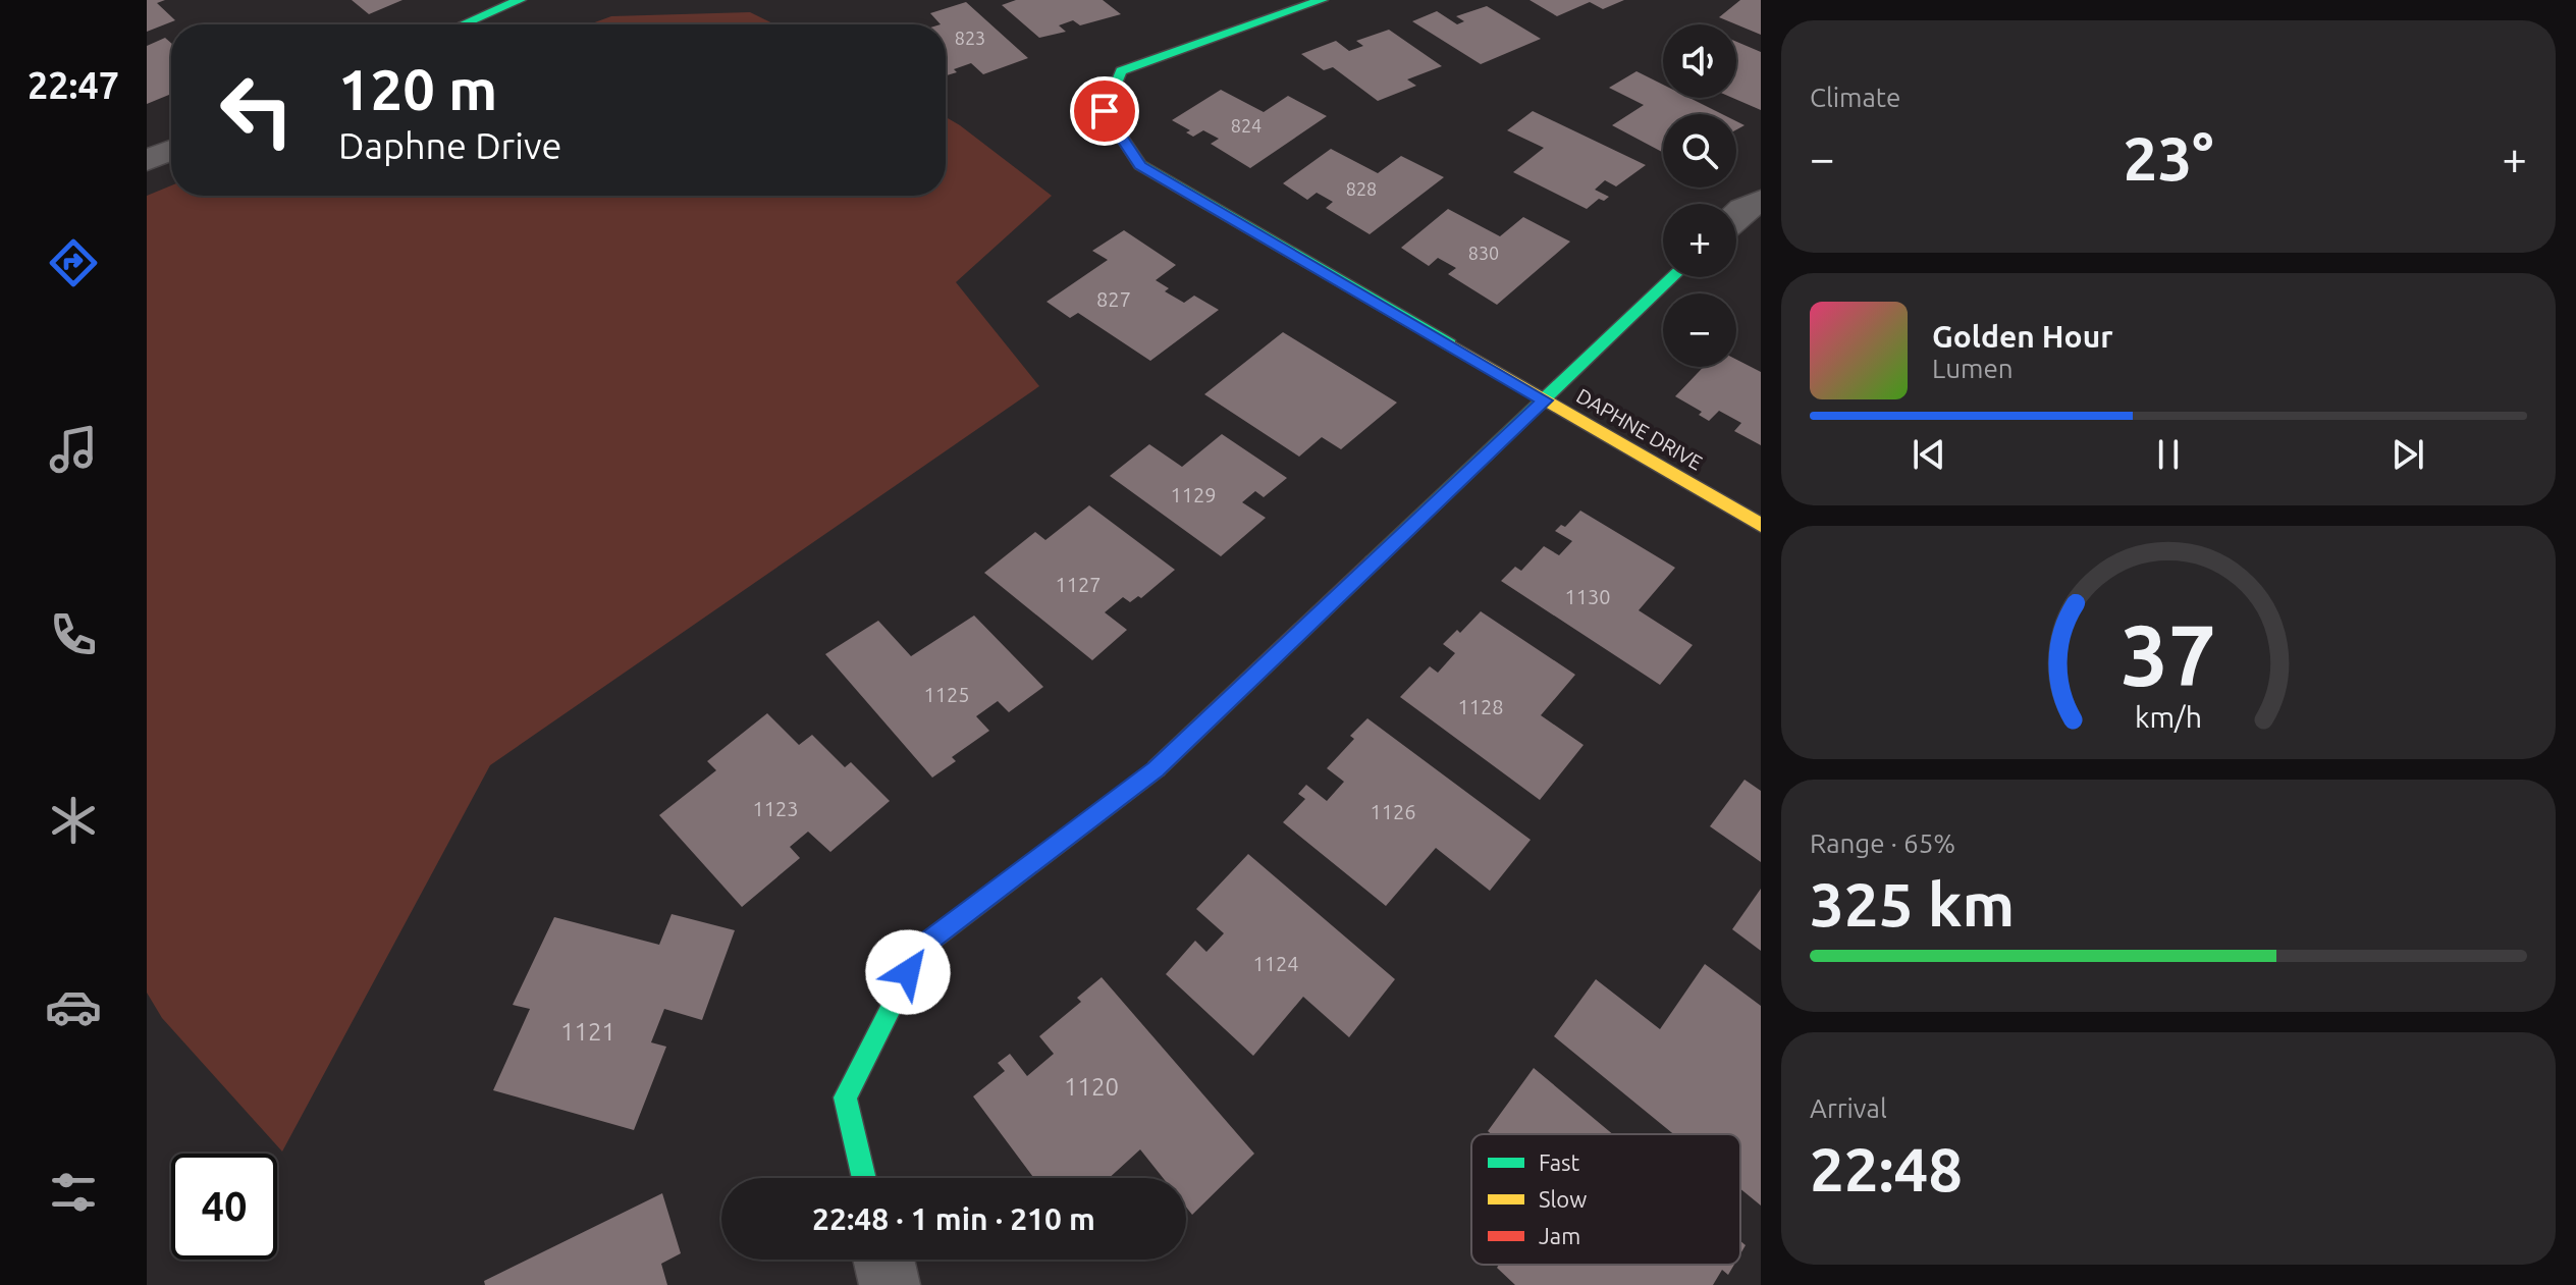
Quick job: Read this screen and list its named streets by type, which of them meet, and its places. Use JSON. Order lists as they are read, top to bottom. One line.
{"streets":{"street":["DAPHNE DRIVE"]},"house_numbers":["823","824","828","830","827","1129","1127","1130","1125","1128","1123","1126","1124","1121","1120"],"legend":["Fast","Slow","Jam"],"page":{"tabs":"22:47","tile":["Climate",["Range · 65%","325 km"],["Arrival","22:48"]],"map_buttons":["+","−"],"turn":["120 m","Daphne Drive"],"heat":["−","23°","+"],"song":["Golden Hour","Lumen"],"limit":"40","trip":"22:48 · 1 min · 210 m","gauge":["37","km/h"]}}
